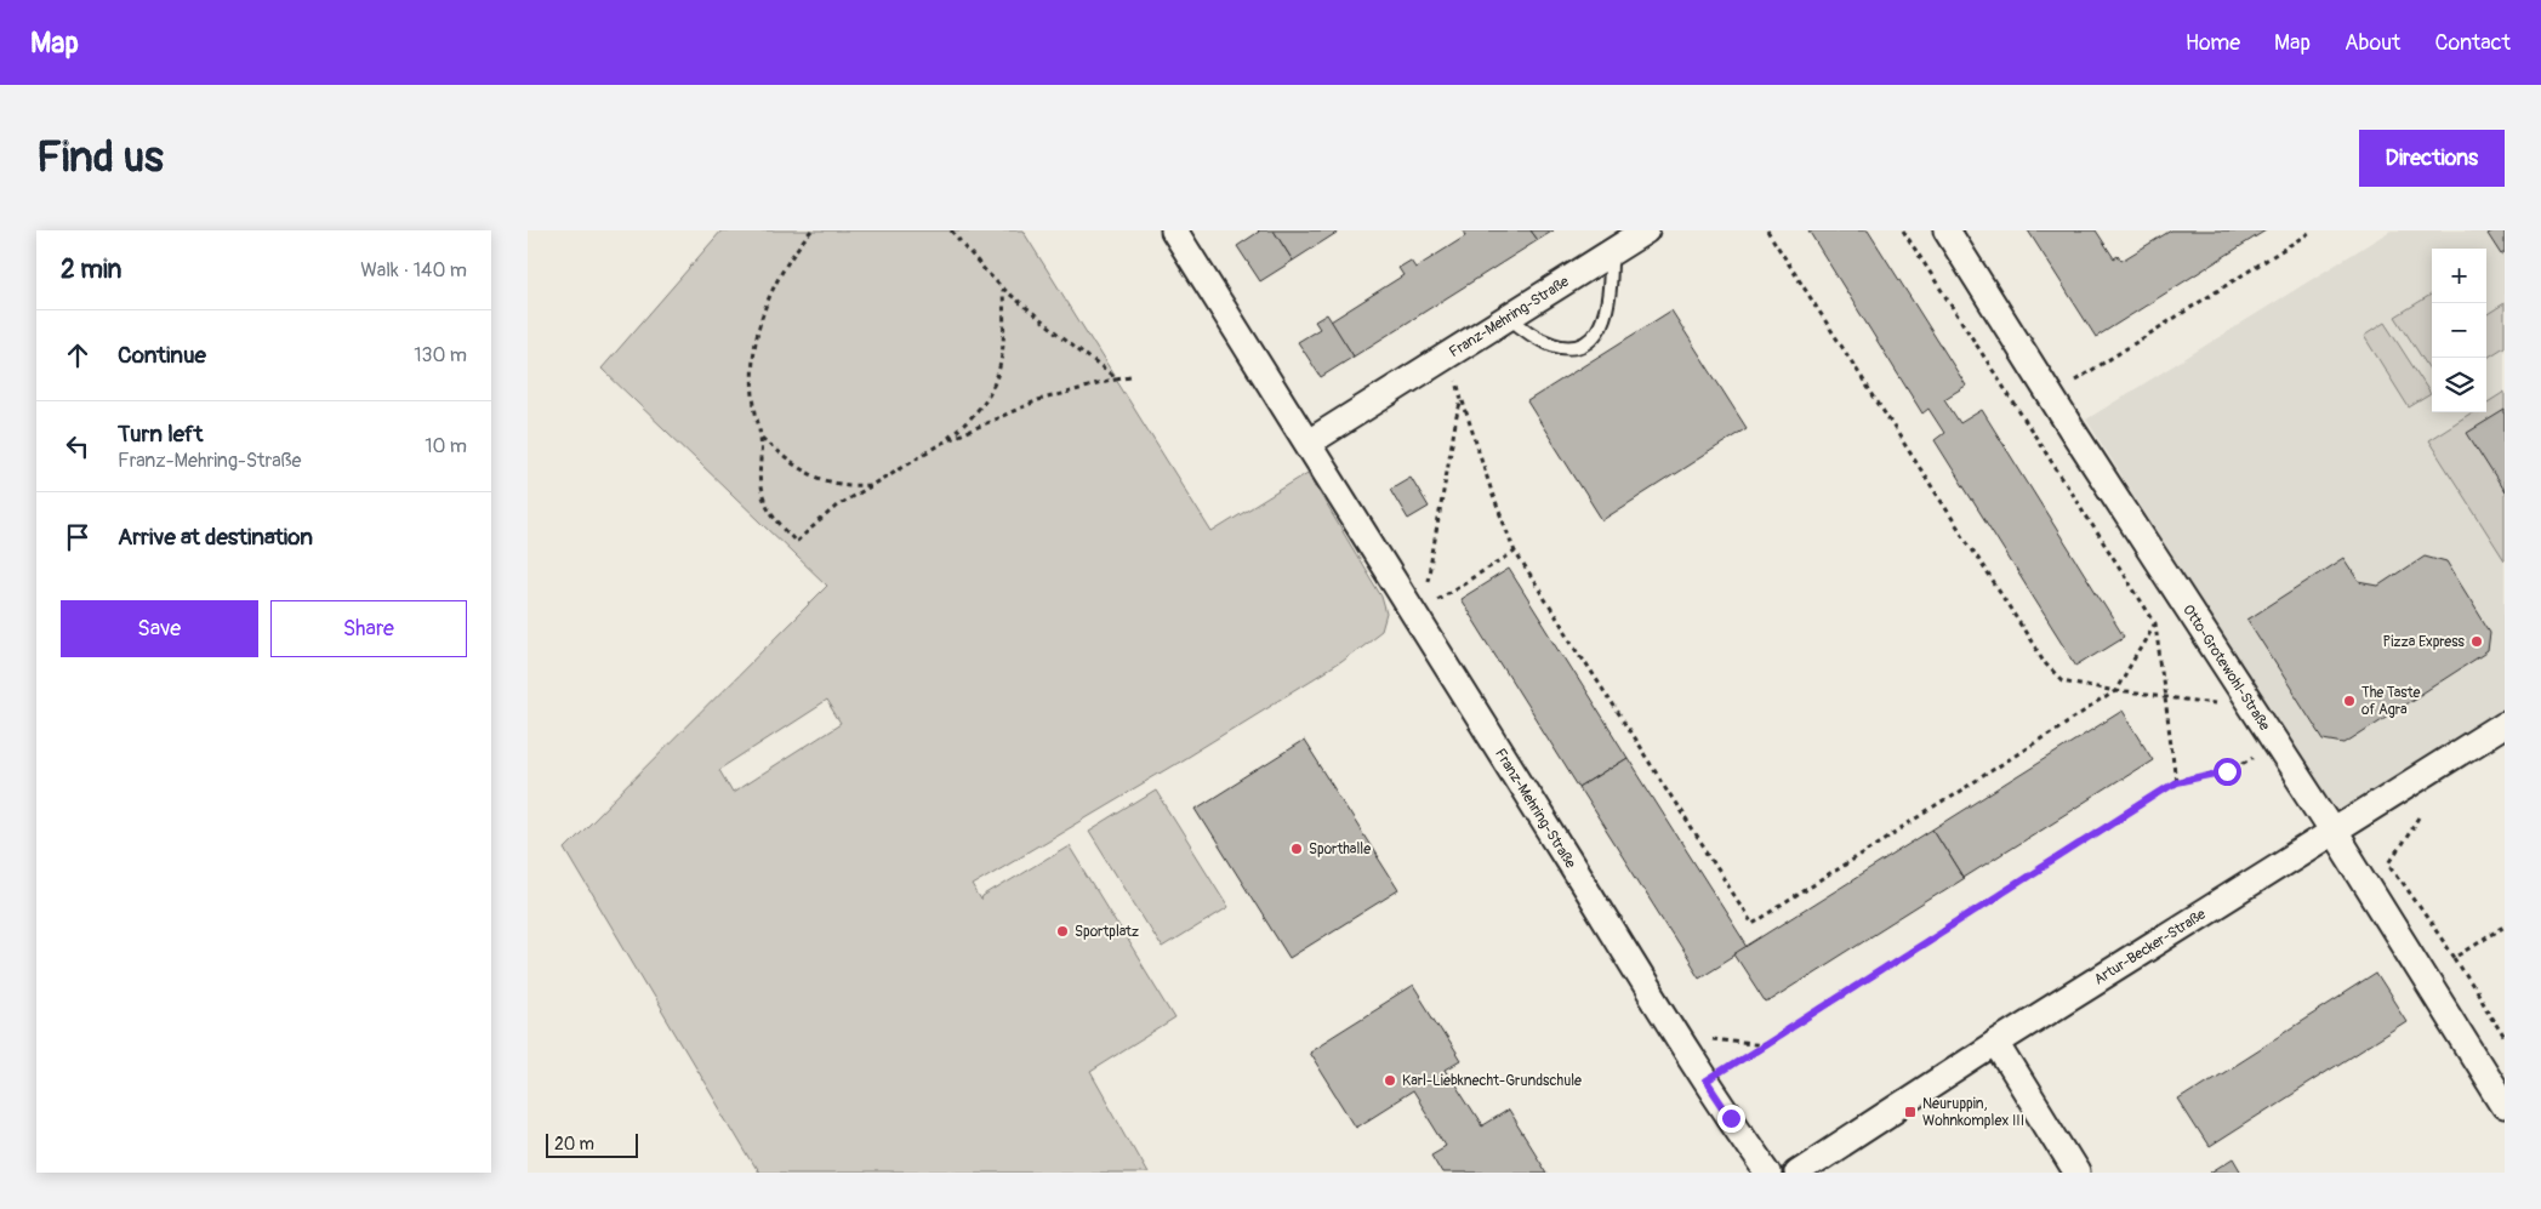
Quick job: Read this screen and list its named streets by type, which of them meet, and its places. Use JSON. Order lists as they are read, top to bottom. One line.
{"streets":{"street":["Franz-Mehring-Straße","Otto-Grotewohl-Straße","Artur-Becker-Straße"]},"crossings":[["Otto-Grotewohl-Straße","Artur-Becker-Straße"]],"places":{"other":["Pizza Express","The Taste of Agra","Sporthalle","Sportplatz","Karl-Liebknecht-Grundschule"],"transit":["Neuruppin, Wohnkomplex III"]},"scale_bar":"20 m","page":{"header":"Map","nav":["Home","Map","About","Contact"],"buttons":["Directions",["Save","Share"]],"title":"Find us","heading":["2 min","Walk · 140 m"],"map_buttons":["+","−"],"list":[["Continue","130 m"],["Turn left","Franz-Mehring-Straße","10 m"],"Arrive at destination"],"scale":"20 m"}}
